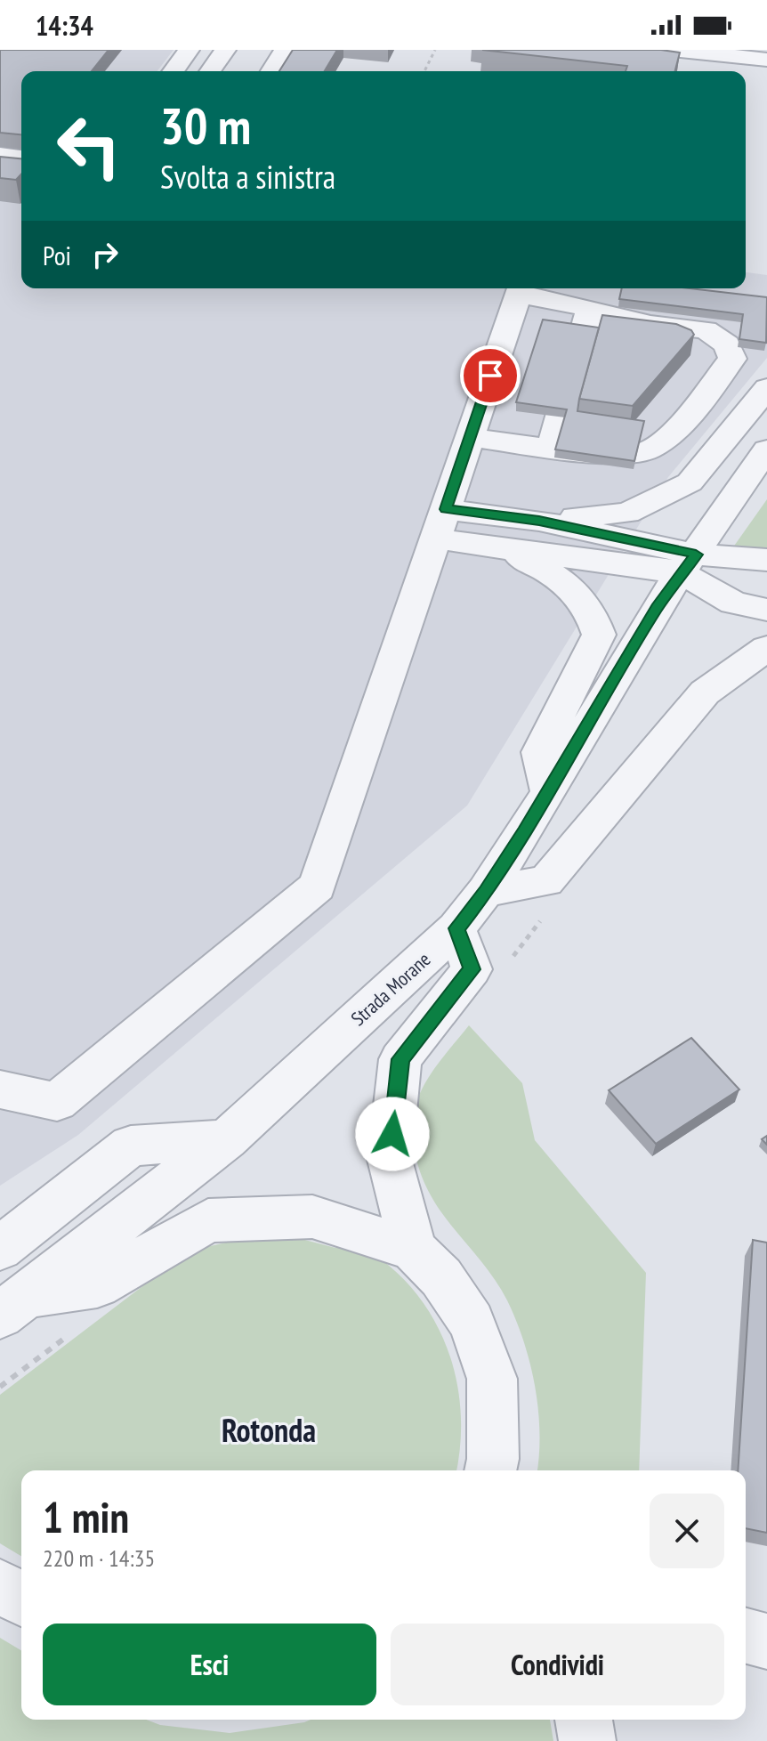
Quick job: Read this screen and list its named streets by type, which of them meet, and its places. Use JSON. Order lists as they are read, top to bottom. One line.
{"streets":{"street":["Strada Morane"]},"districts":["Rotonda"],"page":{"status":"14:34","turn":["30 m","Svolta a sinistra"],"then":"Poi","heading":["1 min","220 m · 14:35"],"buttons":["Esci","Condividi"]}}
